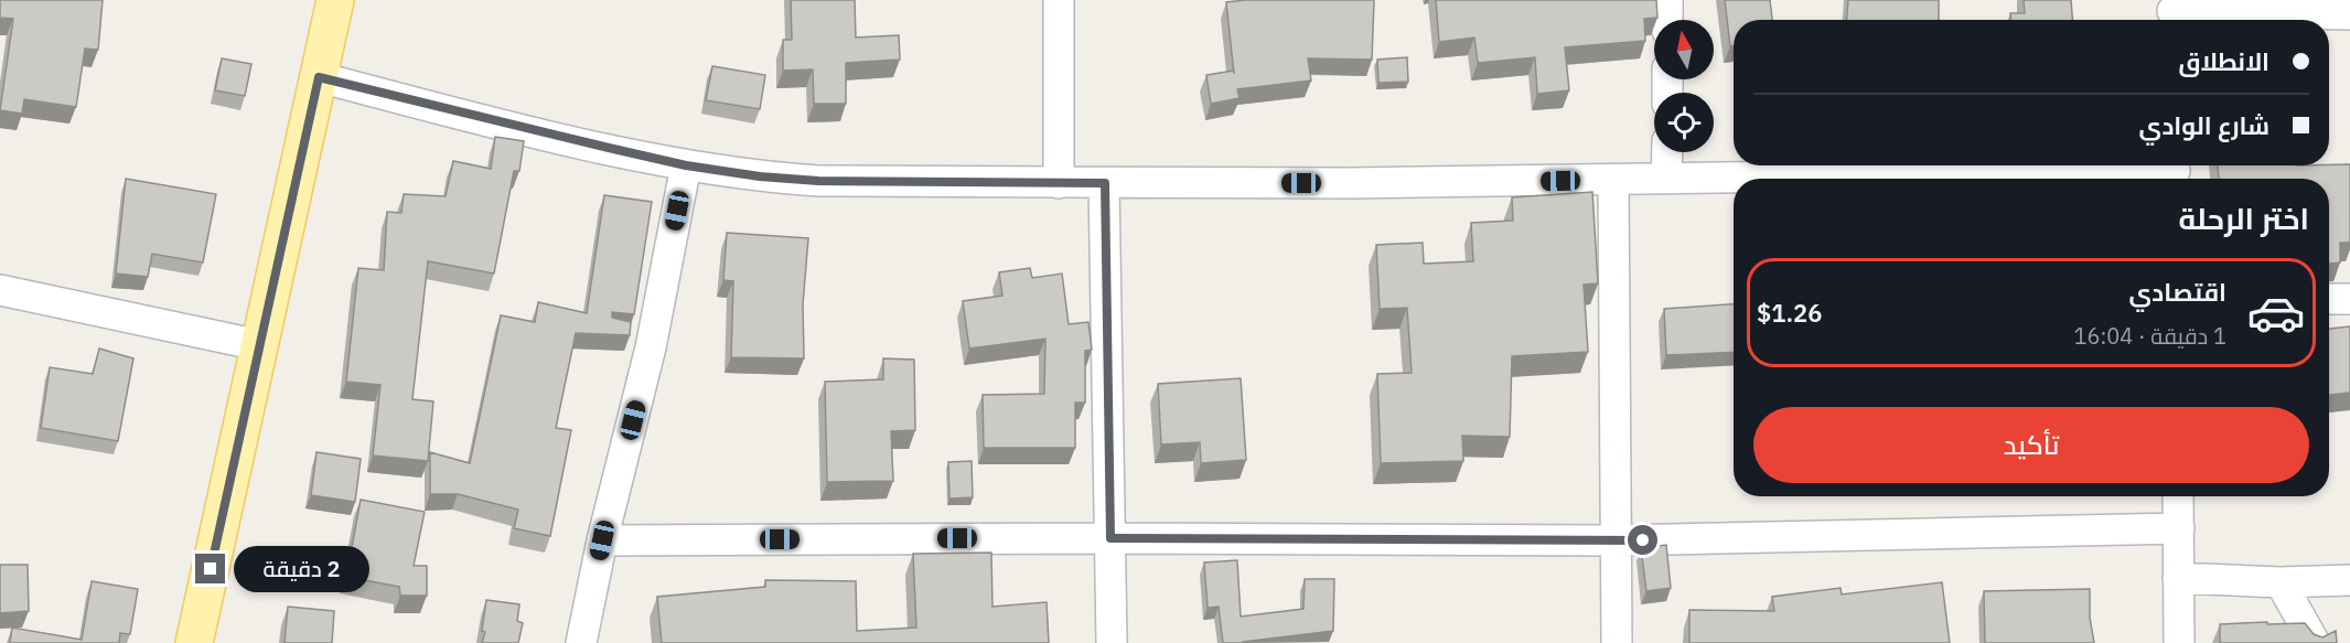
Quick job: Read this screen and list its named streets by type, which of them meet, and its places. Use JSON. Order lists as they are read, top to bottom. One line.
{"north":"top","page":{"banner":["الانطلاق","شارع الوادي"],"heading":"اختر الرحلة","list":[{"name":"اقتصادي","note":"1 دقيقة · 16:04","value":"$1.26"}],"buttons":"تأكيد","bubble":"2 دقيقة"}}
